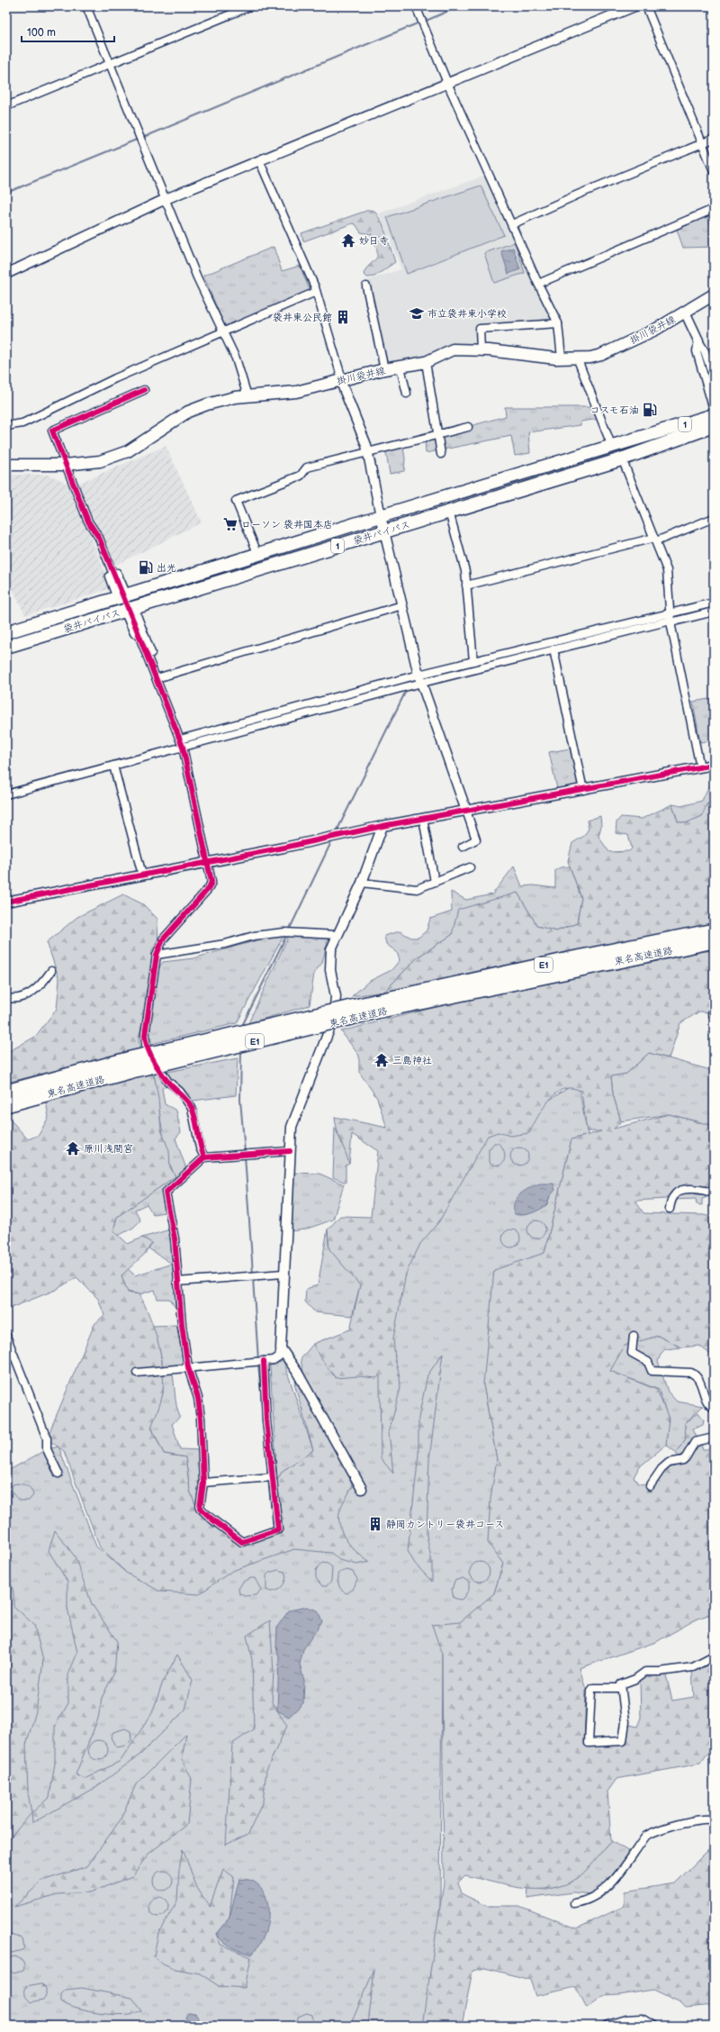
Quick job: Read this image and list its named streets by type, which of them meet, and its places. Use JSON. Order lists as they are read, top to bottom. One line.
{"streets":{"highway":["1","袋井バイパス","東名高速道路","E1"],"main road":["掛川袋井線"]},"places":{"temple":["妙日寺","三島神社","原川浅間宮"],"school or university":["市立袋井東小学校"],"building":["袋井東公民館","静岡カントリー袋井コース"],"fuel station":["コスモ石油","出光"],"supermarket":["ローソン 袋井国本店"]},"scale_bar":"100 m"}
